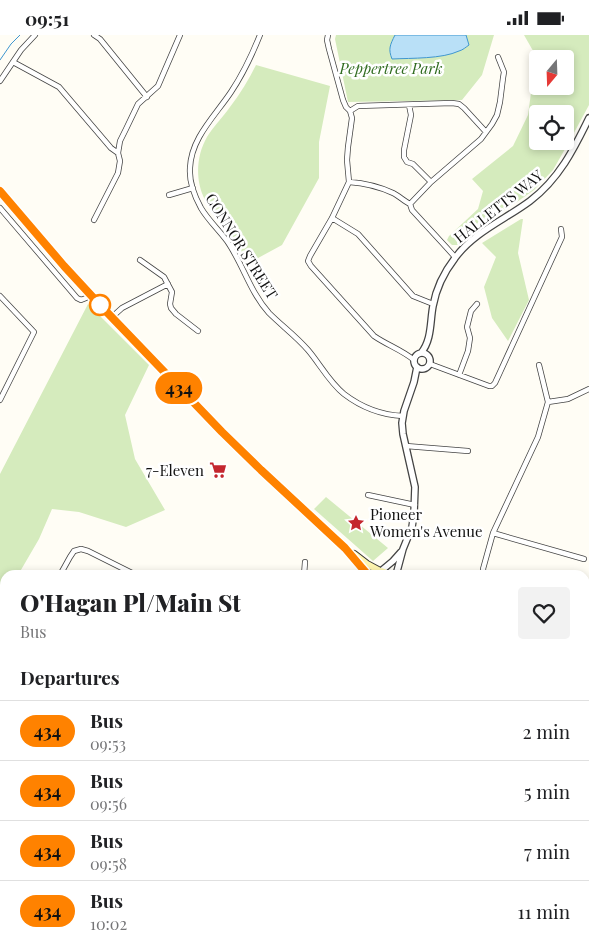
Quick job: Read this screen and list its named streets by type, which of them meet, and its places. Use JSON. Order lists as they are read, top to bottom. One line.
{"streets":{"street":["HALLETTS WAY","CONNOR STREET"]},"parks":["Peppertree Park"],"places":{"supermarket":["7-Eleven"],"place":["Pioneer Women's Avenue"]},"lines":["bus line 434"],"north":"bottom","page":{"status":"09:51","on_map":"434","heading":[["O'Hagan Pl/Main St","Bus"],"Departures"],"list":[{"mark":"434","name":"Bus","note":"09:53","value":"2 min"},{"mark":"434","name":"Bus","note":"09:56","value":"5 min"},{"mark":"434","name":"Bus","note":"09:58","value":"7 min"},{"mark":"434","name":"Bus","note":"10:02","value":"11 min"}]}}
